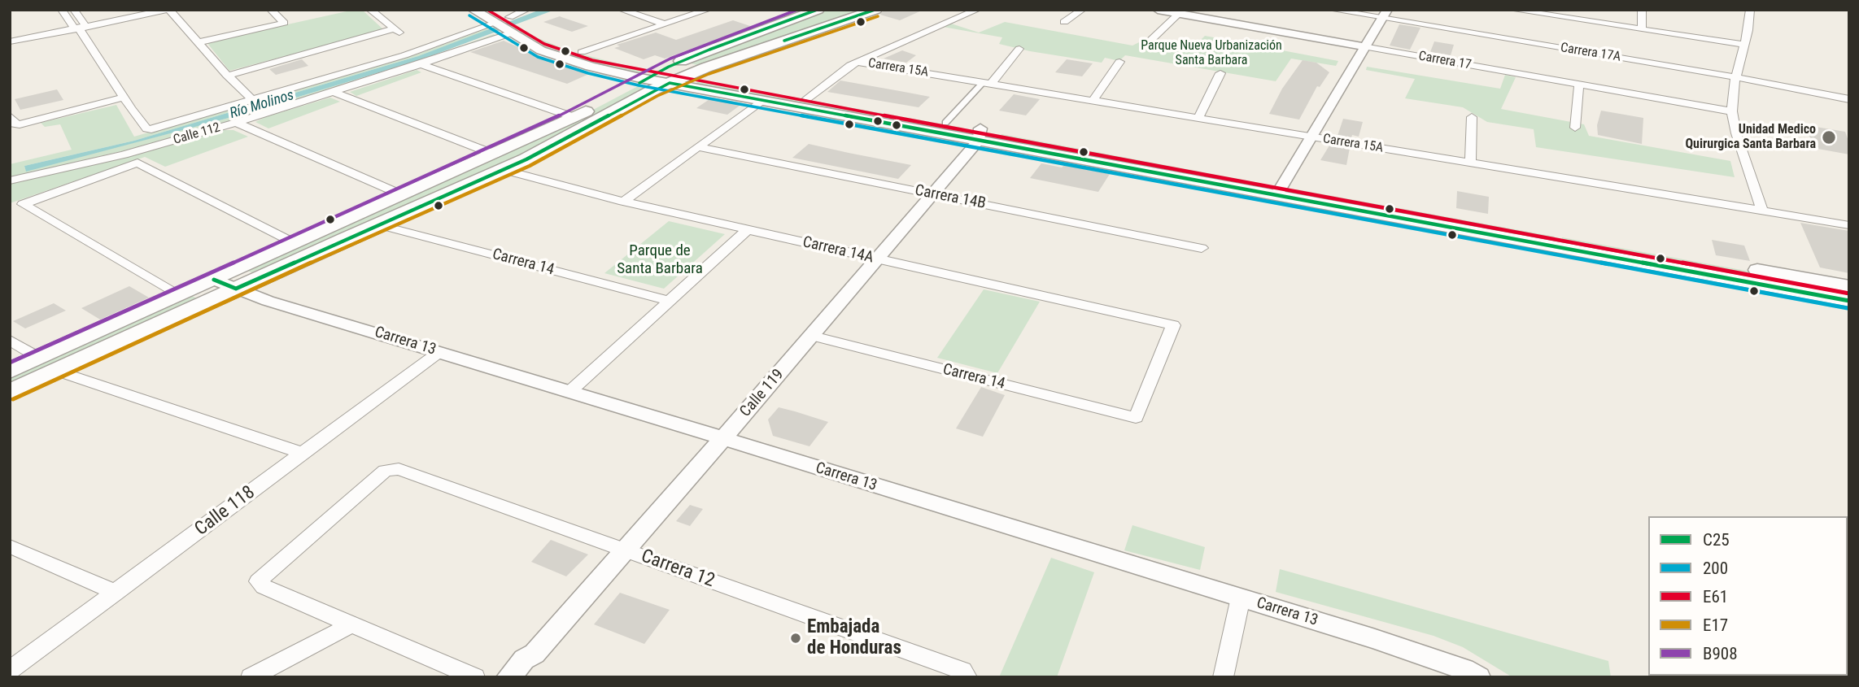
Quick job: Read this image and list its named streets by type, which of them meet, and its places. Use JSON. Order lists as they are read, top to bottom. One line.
{"streets":{"street":["Carrera 17A","Carrera 17","Carrera 15A","Calle 112","Carrera 14B","Carrera 14A","Carrera 14","Carrera 13","Calle 119","Calle 118","Carrera 12"]},"crossings":[["Calle 112","Carrera 14A"],["Carrera 14B","Calle 119"],["Carrera 14A","Carrera 14"],["Carrera 14A","Calle 119"],["Carrera 14","Calle 119"],["Carrera 13","Calle 119"],["Carrera 13","Calle 118"],["Calle 119","Carrera 12"]],"water":["Río Molinos"],"parks":["Parque Nueva Urbanización Santa Barbara","Parque de Santa Barbara"],"places":["Unidad Medico Quirurgica Santa Barbara","Embajada de Honduras"],"lines":["transit line C25","transit line E61","transit line B908","transit line 200","transit line E17"],"legend":["C25","200","E61","E17","B908"]}
